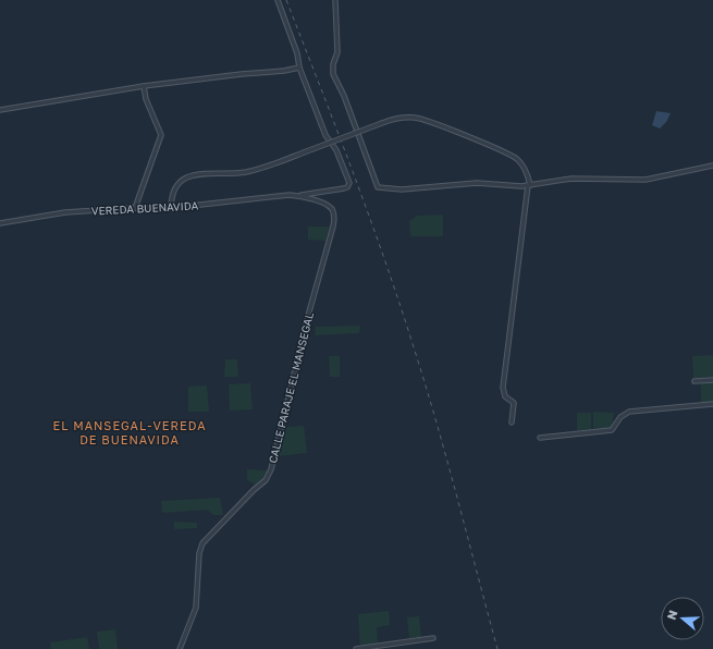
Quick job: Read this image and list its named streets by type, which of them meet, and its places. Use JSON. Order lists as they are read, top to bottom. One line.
{"streets":{"street":["VEREDA BUENAVIDA","CALLE PARAJE EL MANSEGAL"]},"crossings":[["VEREDA BUENAVIDA","CALLE PARAJE EL MANSEGAL"]],"districts":["EL MANSEGAL-VEREDA DE BUENAVIDA"],"north":"left"}
